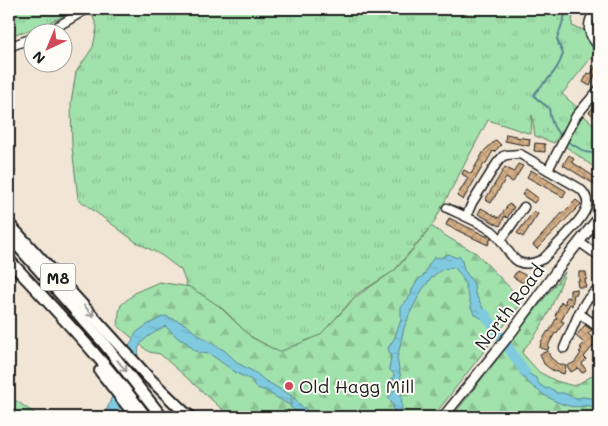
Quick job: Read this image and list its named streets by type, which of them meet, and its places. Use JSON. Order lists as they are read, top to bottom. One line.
{"streets":{"highway":["M8"],"main road":["North Road"]},"places":["Old Hagg Mill"],"north":"bottom left"}
